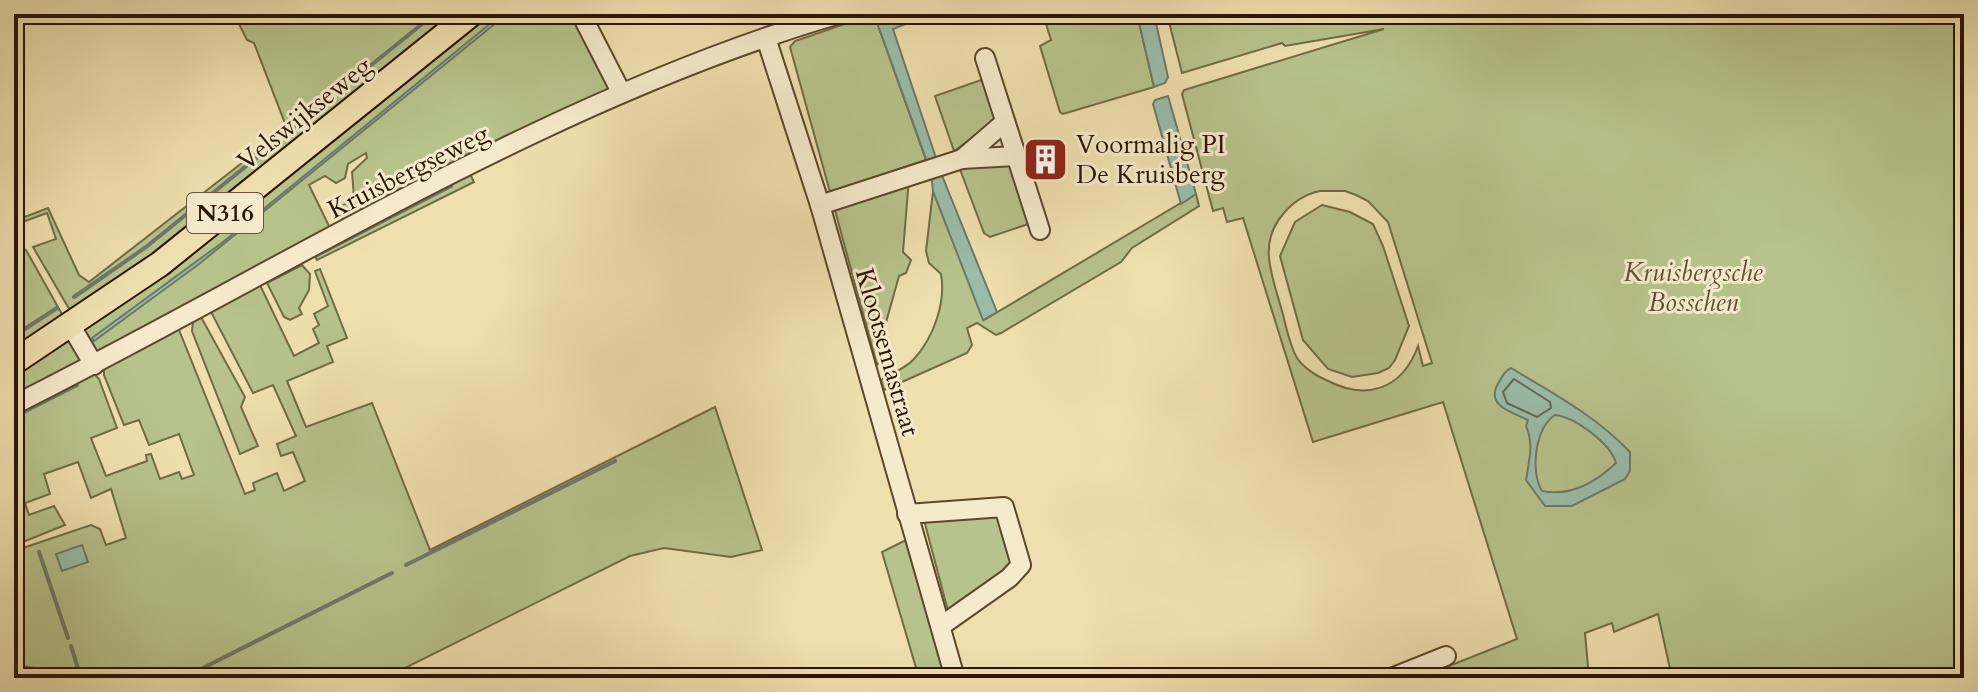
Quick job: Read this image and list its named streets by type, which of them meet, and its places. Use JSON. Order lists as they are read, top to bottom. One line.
{"streets":{"main road":["Velswijkseweg","N316"],"street":["Kruisbergseweg","Klootsemastraat"]},"crossings":[["Kruisbergseweg","Klootsemastraat"]],"parks":["Kruisbergsche Bosschen"],"places":{"building":["Voormalig PI De Kruisberg"]}}
